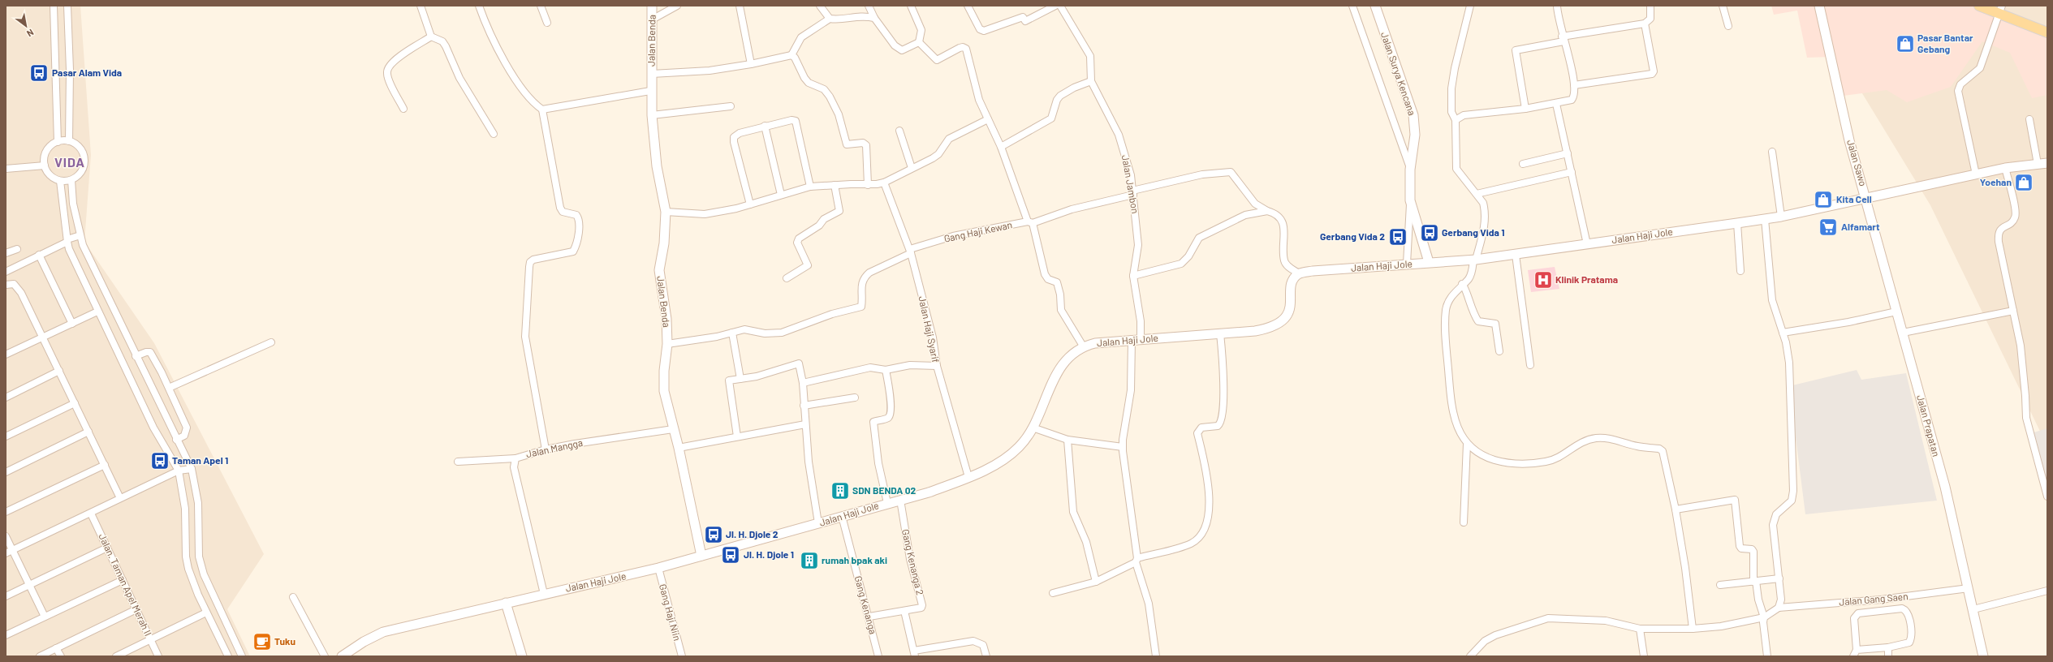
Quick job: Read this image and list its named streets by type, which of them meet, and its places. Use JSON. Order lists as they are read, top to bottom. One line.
{"streets":{"main road":["Jalan Benda","Jalan Surya Kencana","Jalan Sawo","Jalan Haji Jole","Jalan Prapatan"],"street":["Jalan Jambon","Gang Haji Kewan","Jalan Haji Syarif","Jalan Mangga","Gang Kenanga 2","Jalan. Taman Apel Merah II","Jalan Gang Saen","Gang Kenanga","Gang Haji Niin"]},"crossings":[["Jalan Benda","Jalan Haji Jole"],["Jalan Benda","Jalan Mangga"],["Jalan Surya Kencana","Jalan Haji Jole"],["Jalan Sawo","Jalan Haji Jole"],["Jalan Sawo","Jalan Prapatan"],["Jalan Jambon","Gang Haji Kewan"],["Jalan Jambon","Jalan Haji Jole"],["Gang Haji Kewan","Jalan Haji Syarif"],["Jalan Haji Jole","Jalan Haji Syarif"],["Jalan Haji Jole","Jalan Prapatan"],["Jalan Haji Jole","Jalan Mangga"],["Jalan Haji Jole","Gang Kenanga 2"],["Jalan Haji Jole","Gang Kenanga"],["Jalan Haji Jole","Gang Haji Niin"],["Jalan Prapatan","Jalan Gang Saen"]],"districts":["VIDA"],"places":{"shop":["Pasar Bantar Gebang","Yoehan","Kita Cell"],"bus stop":["Pasar Alam Vida","Gerbang Vida 1","Gerbang Vida 2","Taman Apel 1","Jl. H. Djole 2","Jl. H. Djole 1"],"supermarket":["Alfamart"],"hospital":["Klinik Pratama"],"building":["SDN BENDA 02","rumah bpak aki"],"cafe":["Tuku"]},"north":"bottom right"}
